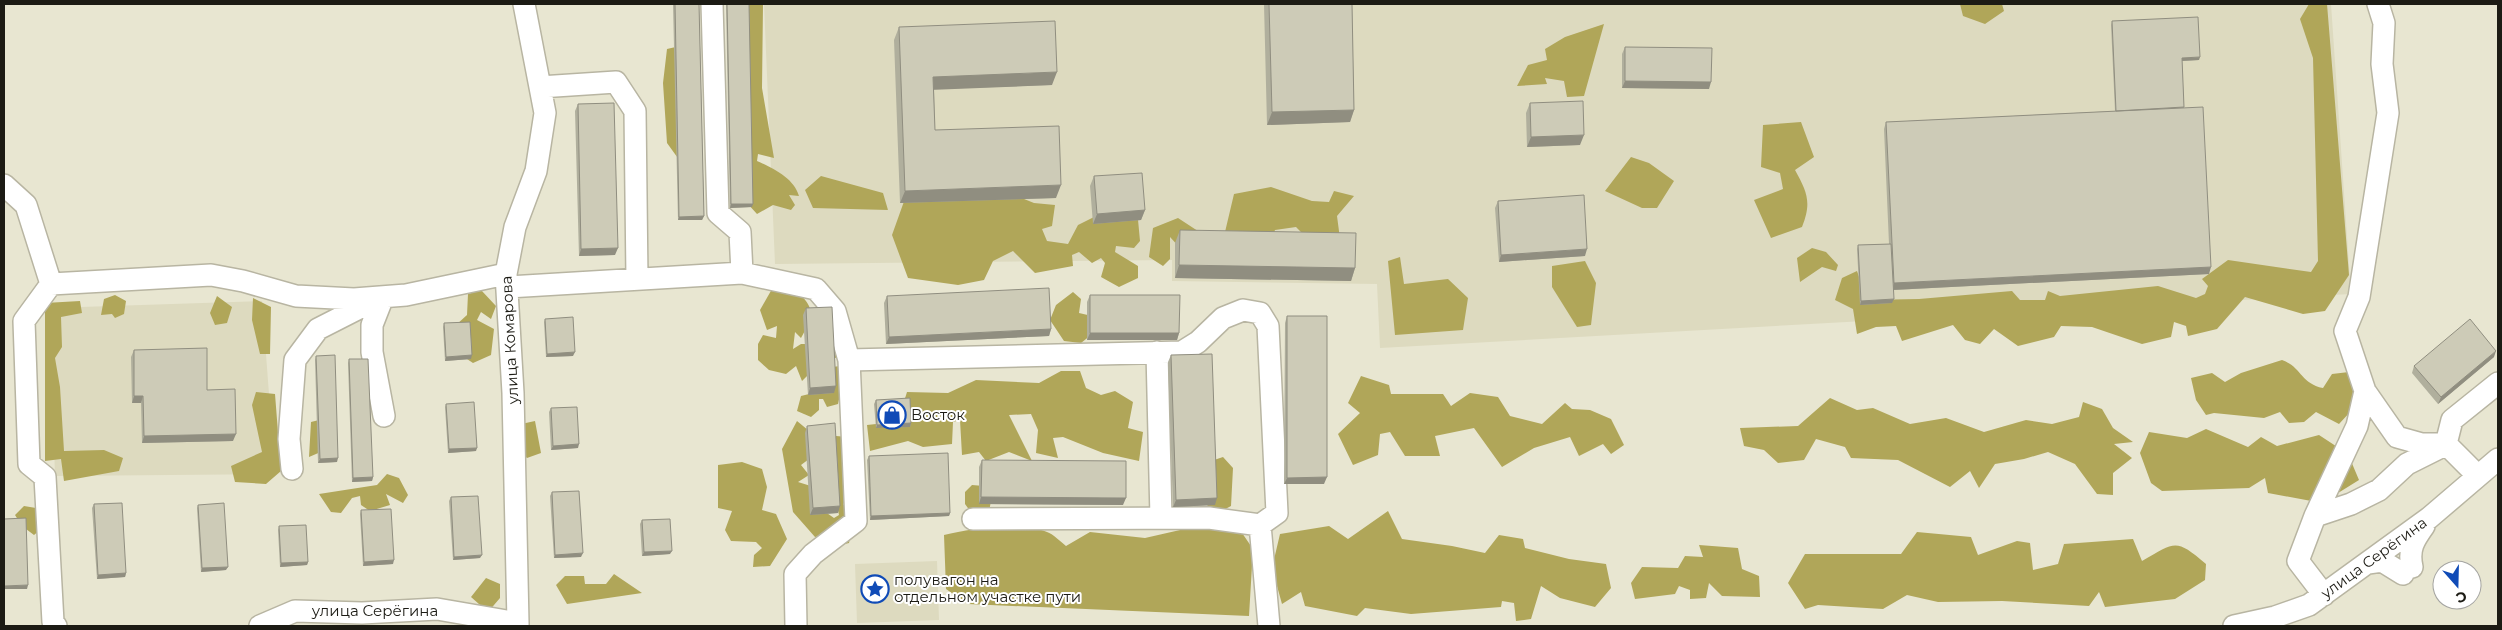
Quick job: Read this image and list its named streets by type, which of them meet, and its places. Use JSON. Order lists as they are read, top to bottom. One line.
{"streets":{"street":["улица Комарова","улица Серёгина"]},"crossings":[["улица Комарова","улица Серёгина"]],"places":{"shop":["Восток"],"place":["полувагон на отдельном участке пути"]},"north":"bottom"}
